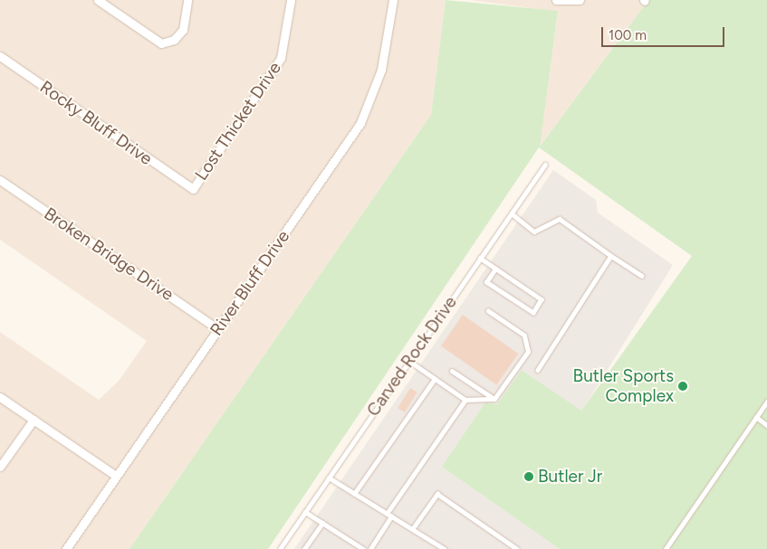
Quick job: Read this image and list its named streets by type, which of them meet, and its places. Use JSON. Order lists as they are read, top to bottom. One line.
{"streets":{"street":["Lost Thicket Drive","Rocky Bluff Drive","Broken Bridge Drive","River Bluff Drive"],"lane":["Carved Rock Drive"]},"crossings":[["Lost Thicket Drive","Rocky Bluff Drive"],["Broken Bridge Drive","River Bluff Drive"]],"places":["Butler Sports Complex","Butler Jr"],"scale_bar":"100 m"}
